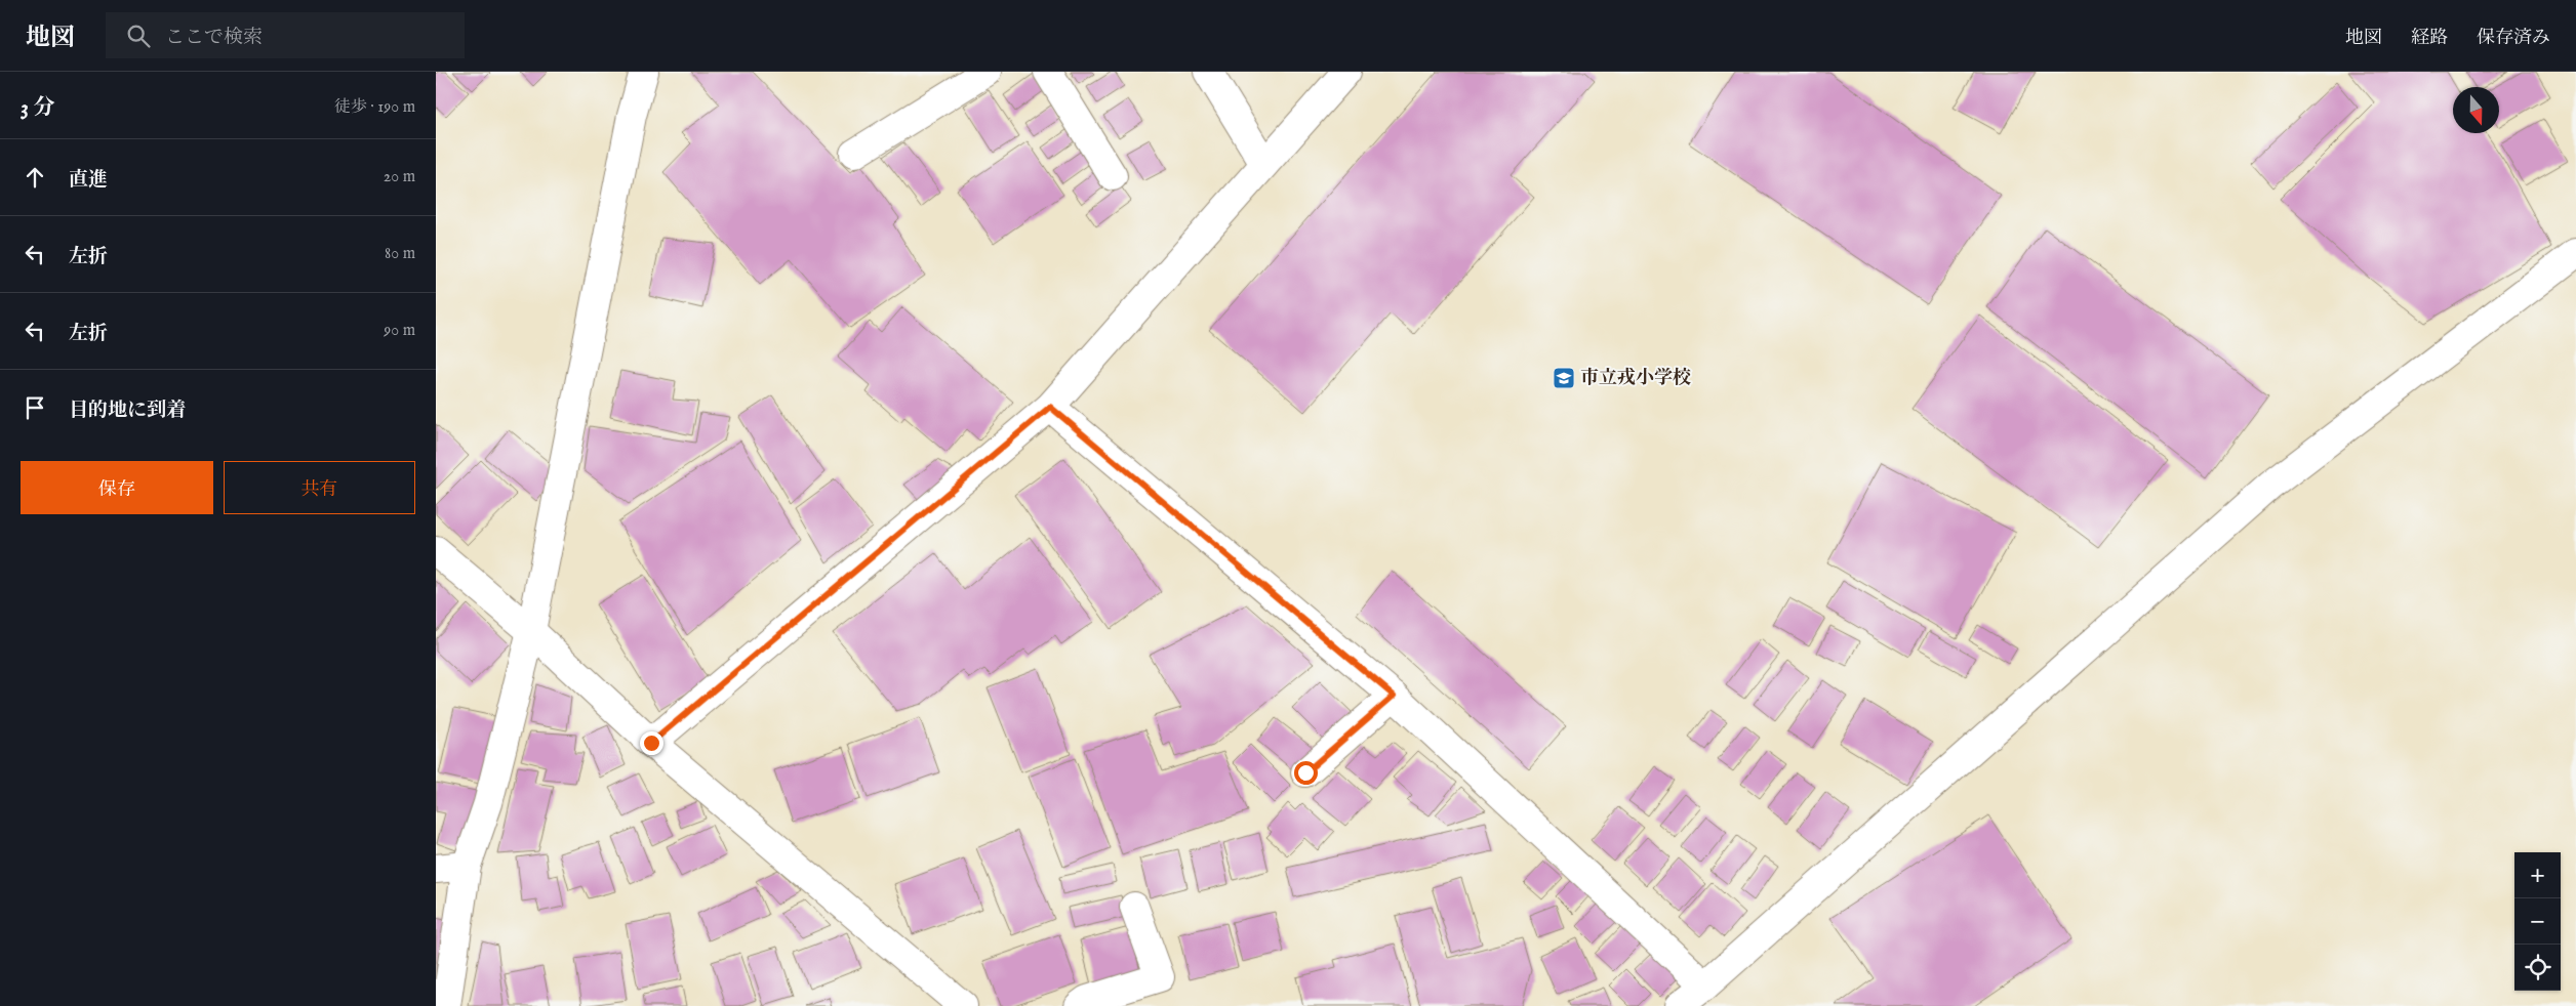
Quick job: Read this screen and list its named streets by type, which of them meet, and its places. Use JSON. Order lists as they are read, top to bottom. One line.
{"places":{"school or university":["市立戎小学校"]},"north":"bottom","page":{"header":"地図","search":"ここで検索","nav":["地図","経路","保存済み"],"heading":["3 分","徒歩 · 190 m"],"list":[["直進","20 m"],["左折","80 m"],["左折","90 m"],"目的地に到着"],"buttons":["保存","共有"],"map_buttons":["+","−"]}}
